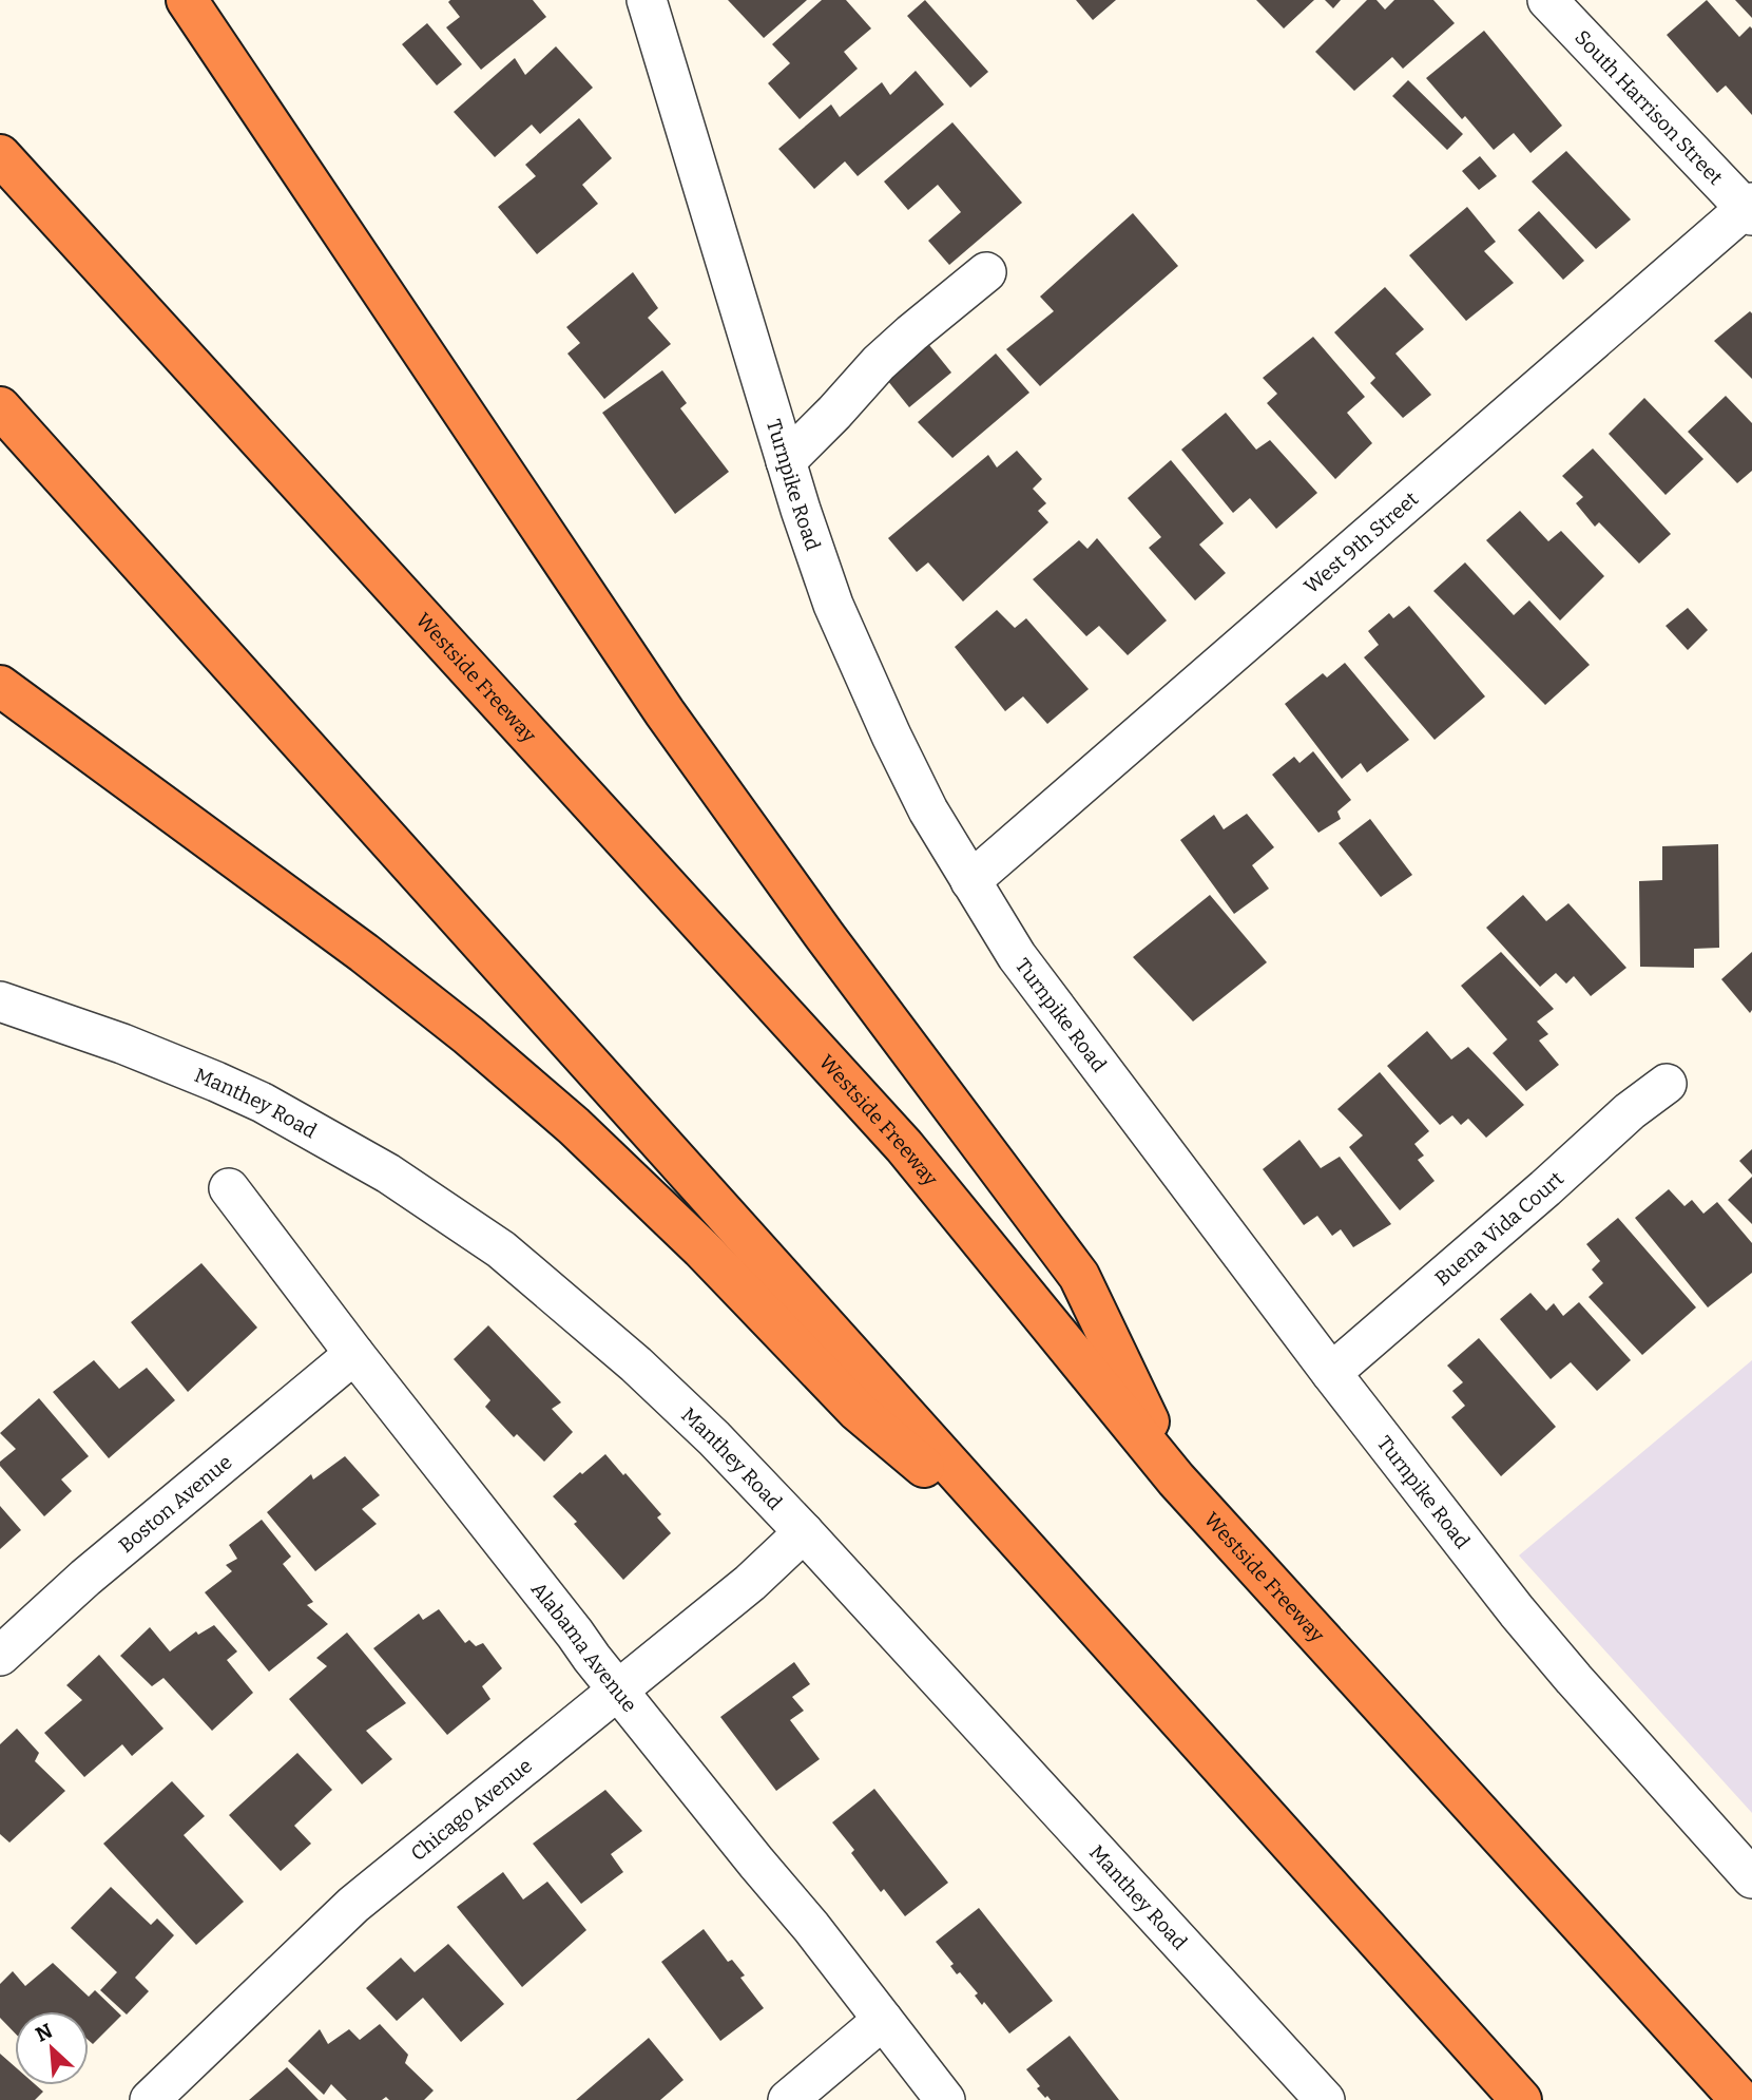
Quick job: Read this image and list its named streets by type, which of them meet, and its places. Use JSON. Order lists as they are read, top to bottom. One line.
{"streets":{"highway":["Westside Freeway"],"street":["South Harrison Street","Turnpike Road","West 9th Street","Manthey Road","Buena Vida Court","Boston Avenue","Alabama Avenue","Chicago Avenue"]},"crossings":[["South Harrison Street","West 9th Street"],["Turnpike Road","West 9th Street"],["Turnpike Road","Buena Vida Court"],["Manthey Road","Chicago Avenue"],["Boston Avenue","Alabama Avenue"],["Alabama Avenue","Chicago Avenue"]],"north":"top left"}
